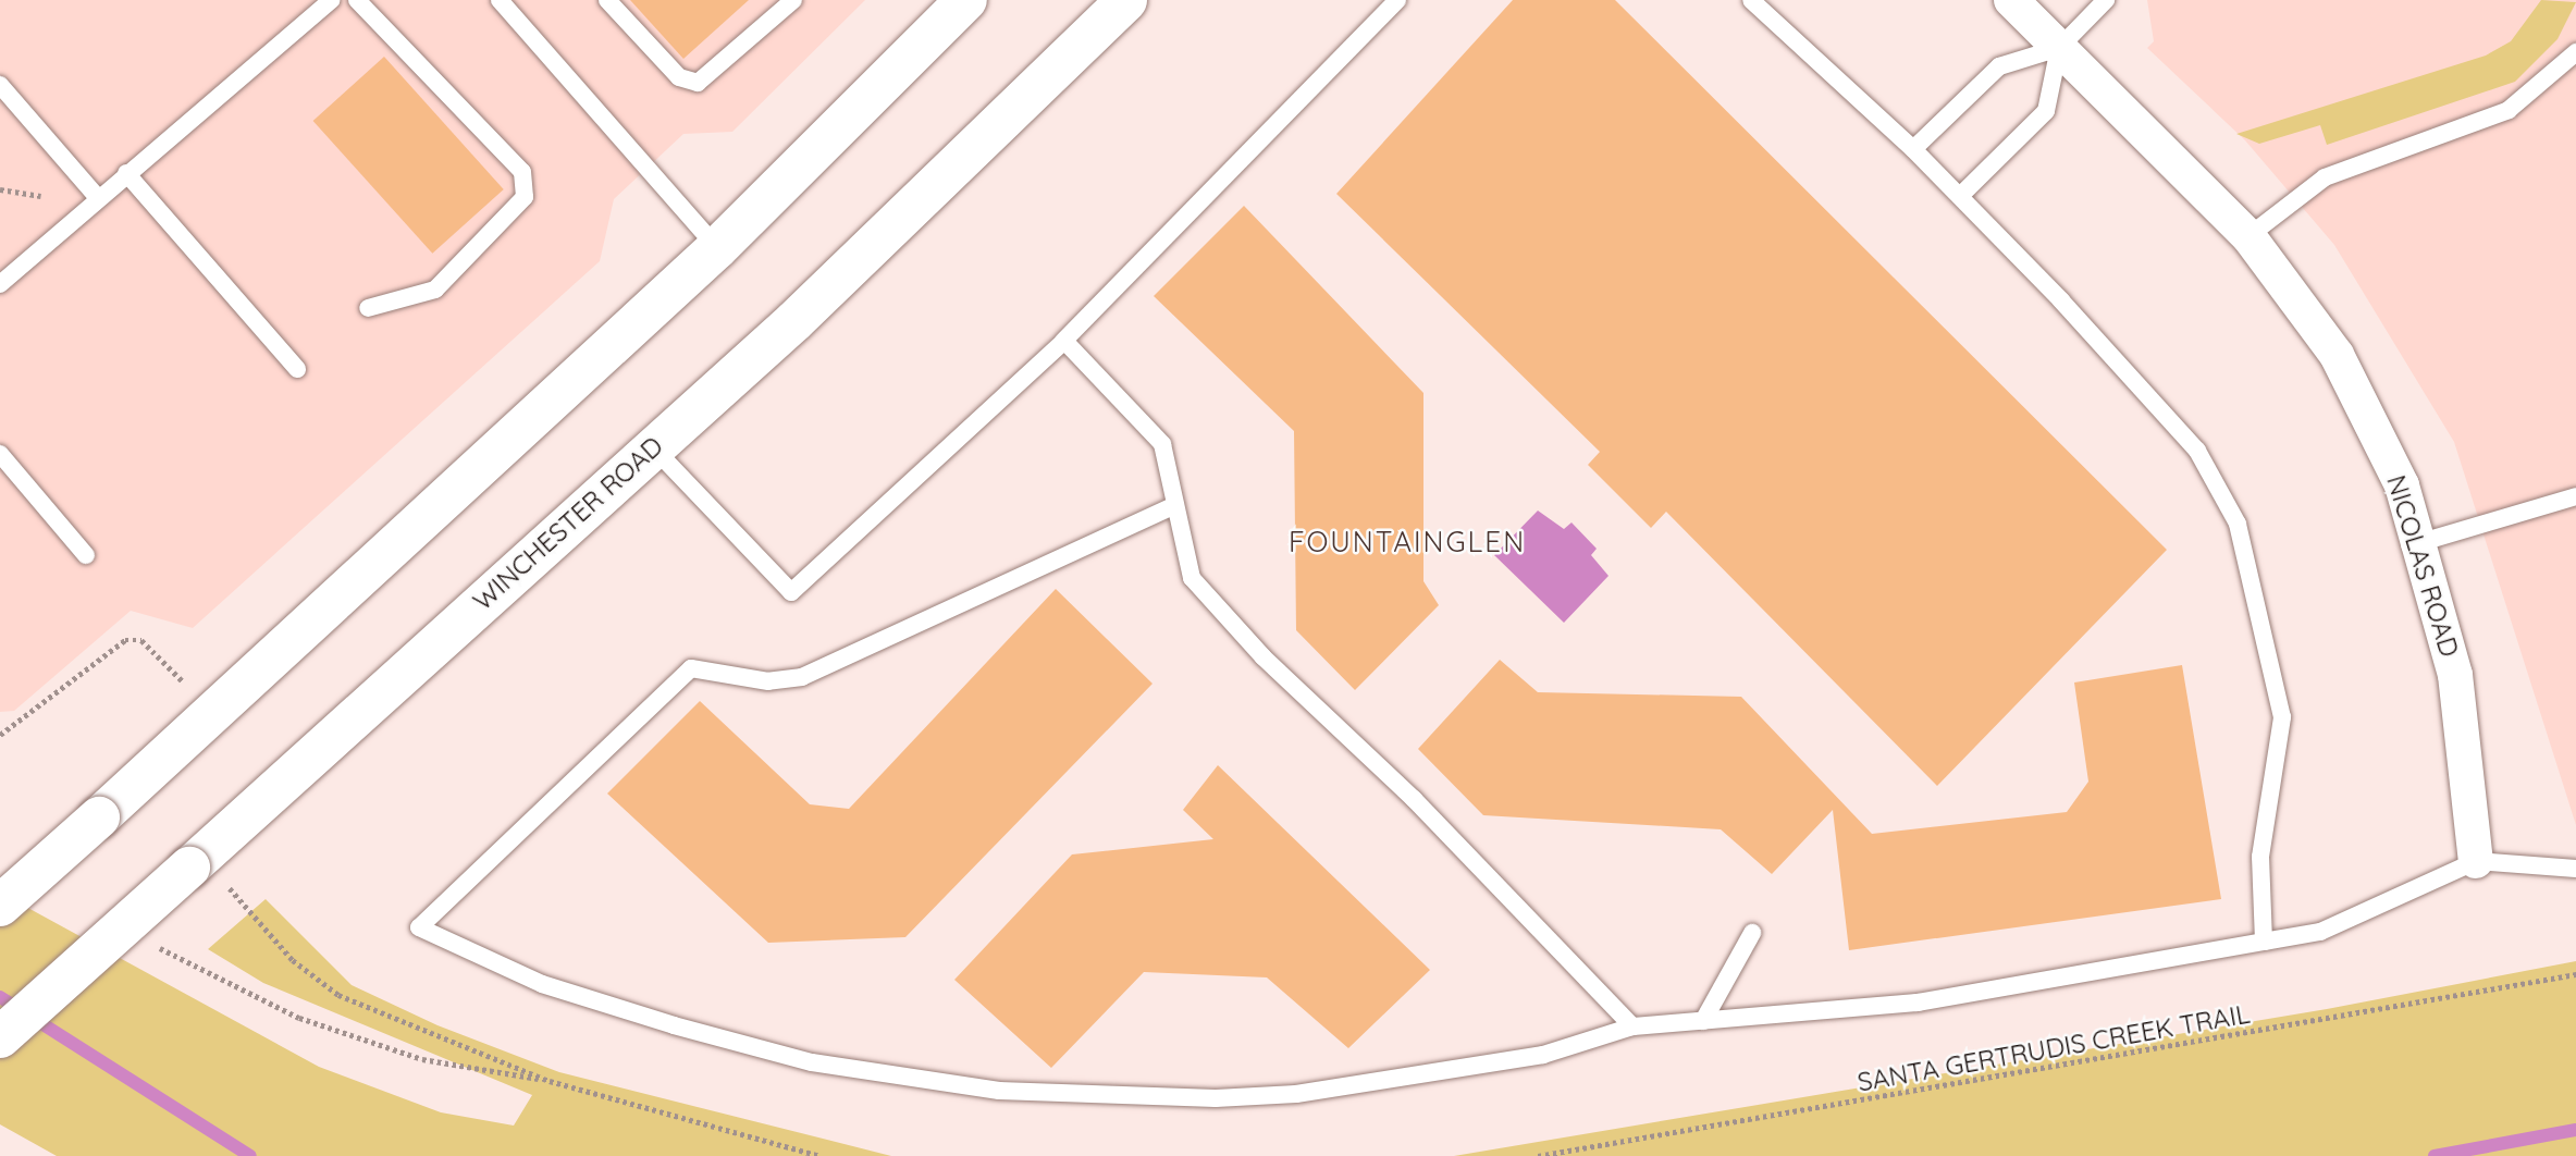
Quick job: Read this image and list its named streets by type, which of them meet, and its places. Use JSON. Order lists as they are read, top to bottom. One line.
{"streets":{"main road":["WINCHESTER ROAD"],"street":["NICOLAS ROAD"],"path":["SANTA GERTRUDIS CREEK TRAIL"]},"districts":["FOUNTAINGLEN"]}
